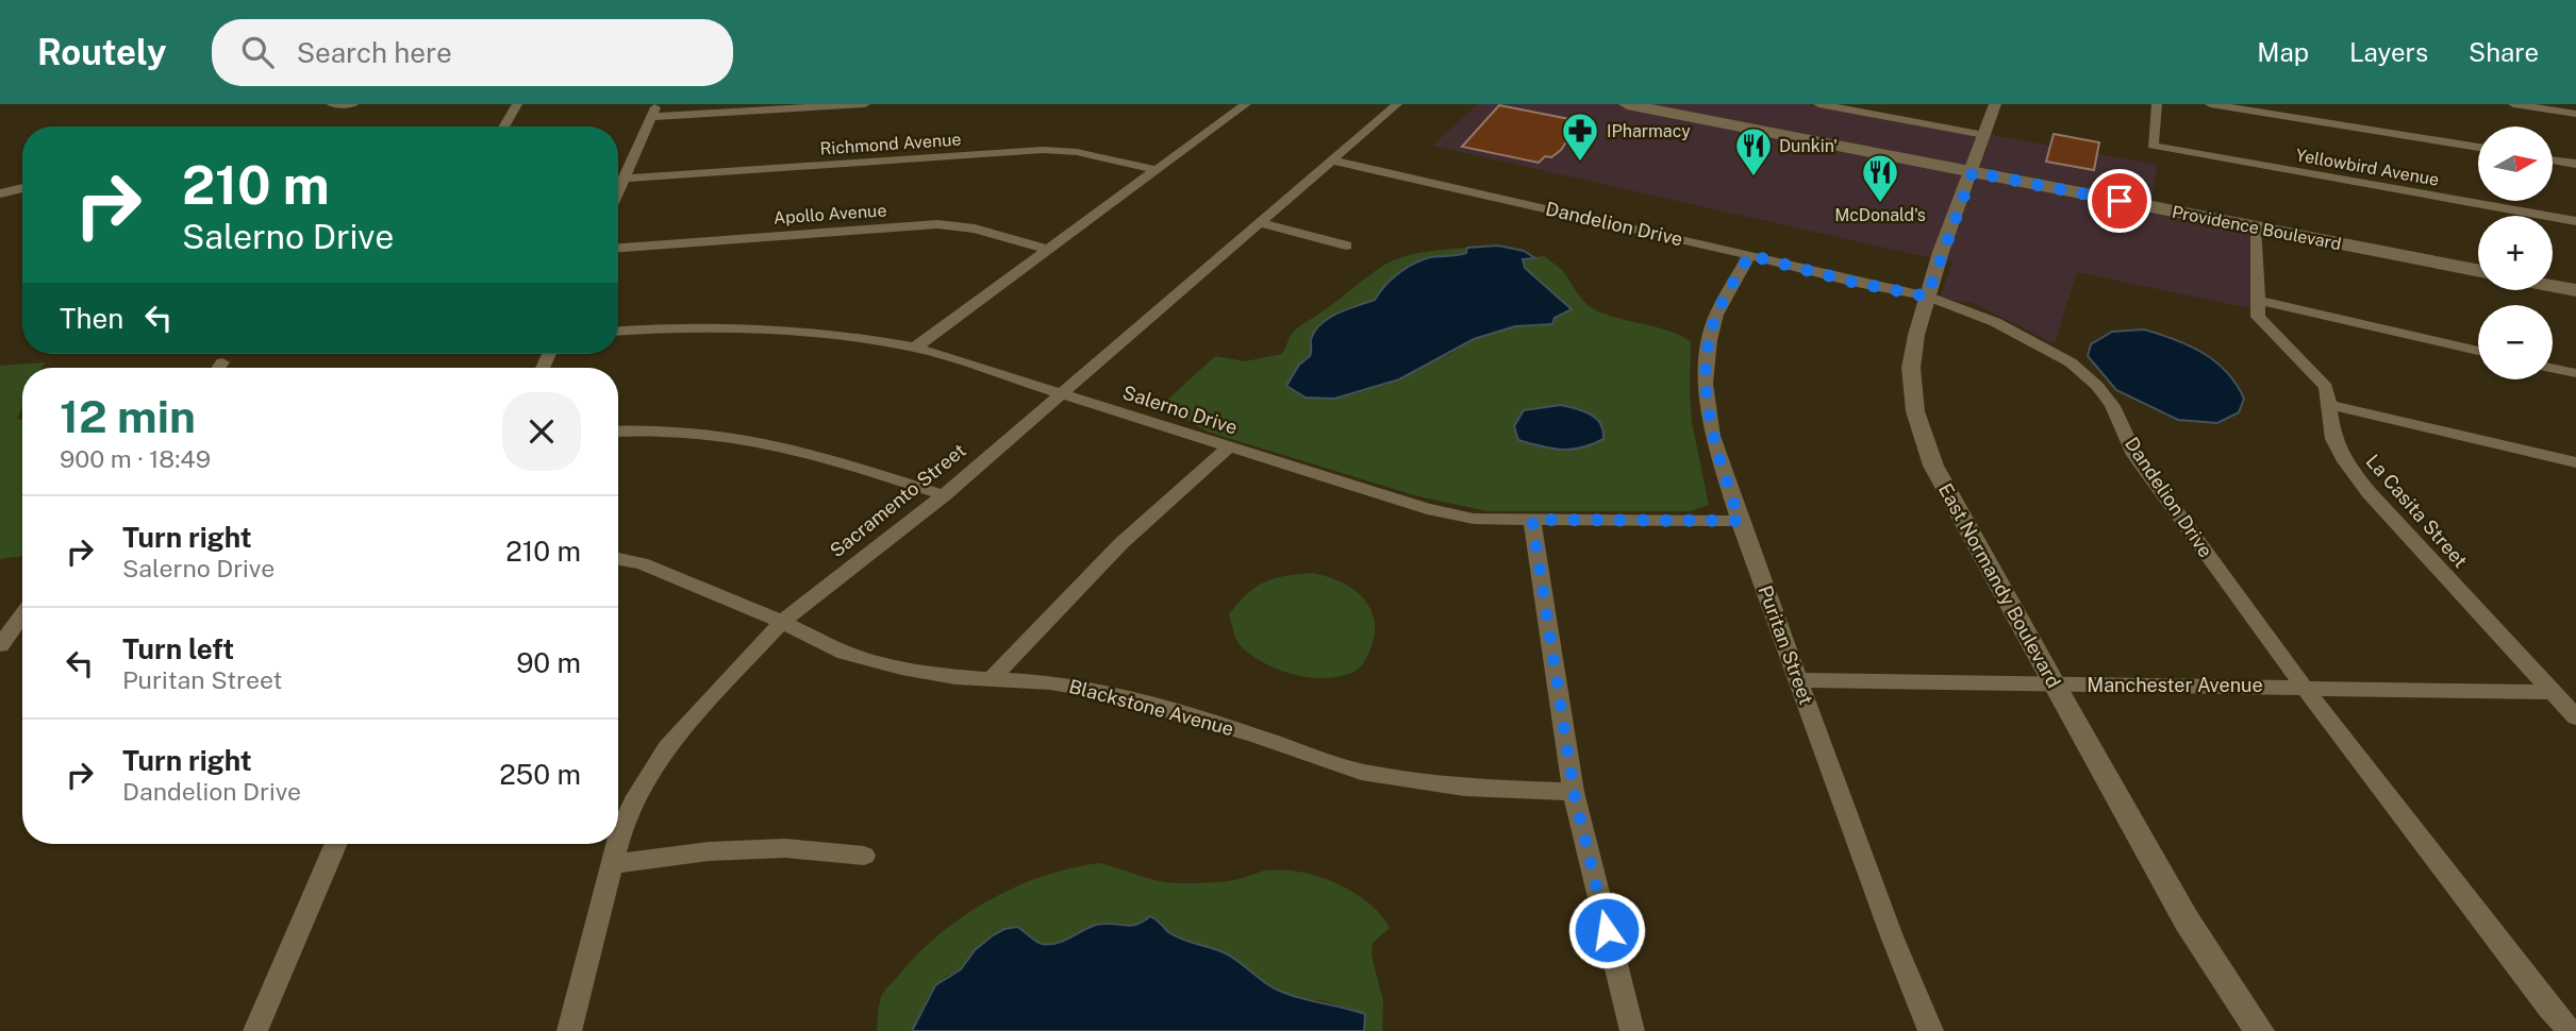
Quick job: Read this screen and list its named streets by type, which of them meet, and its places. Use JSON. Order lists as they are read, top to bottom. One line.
{"streets":{"main road":["Providence Boulevard"],"street":["Richmond Avenue","Yellowbird Avenue","Apollo Avenue","Dandelion Drive","Salerno Drive","Sacramento Street","La Casita Street","East Normandy Boulevard","Puritan Street","Manchester Avenue","Blackstone Avenue"]},"crossings":[["Dandelion Drive","Sacramento Street"],["Dandelion Drive","East Normandy Boulevard"],["Dandelion Drive","Puritan Street"],["Dandelion Drive","Manchester Avenue"],["Providence Boulevard","La Casita Street"],["Providence Boulevard","East Normandy Boulevard"],["Salerno Drive","Sacramento Street"],["Salerno Drive","Puritan Street"],["Sacramento Street","Blackstone Avenue"],["La Casita Street","Manchester Avenue"],["East Normandy Boulevard","Manchester Avenue"],["Puritan Street","Manchester Avenue"]],"places":{"pharmacy":["IPharmacy"],"restaurant":["Dunkin'","McDonald's"]},"north":"right","page":{"header":"Routely","search":"Search here","nav":["Map","Layers","Share"],"map_buttons":["+","−"],"turn":["210 m","Salerno Drive"],"then":"Then","heading":["12 min","900 m · 18:49"],"list":[{"name":"Turn right","note":"Salerno Drive","value":"210 m"},{"name":"Turn left","note":"Puritan Street","value":"90 m"},{"name":"Turn right","note":"Dandelion Drive","value":"250 m"}]}}
